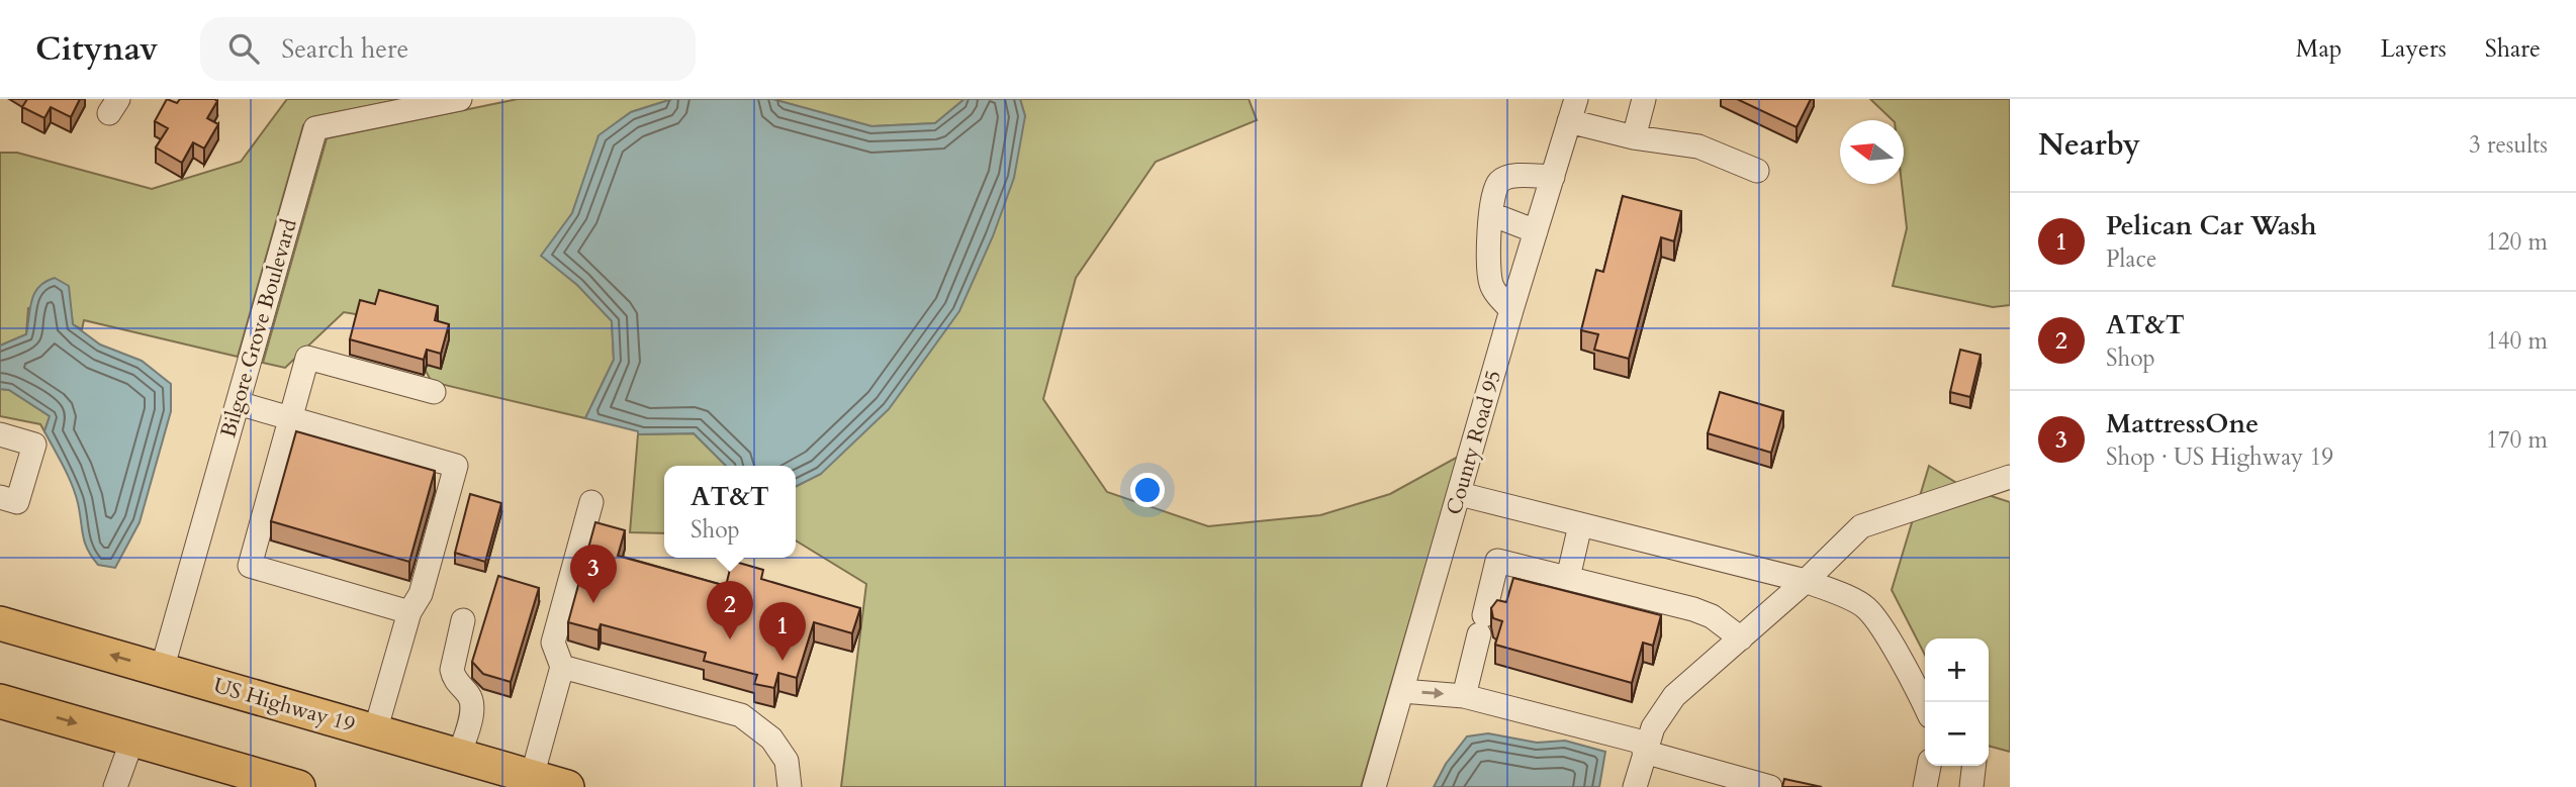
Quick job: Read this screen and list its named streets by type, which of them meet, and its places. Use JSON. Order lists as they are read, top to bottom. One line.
{"streets":{"highway":["US Highway 19"],"street":["Bilgore Grove Boulevard","County Road 95"]},"crossings":[["Bilgore Grove Boulevard","US Highway 19"]],"north":"left","page":{"header":"Citynav","search":"Search here","nav":["Map","Layers","Share"],"heading":["Nearby","3 results"],"list":[{"mark":"1","name":"Pelican Car Wash","note":"Place","value":"120 m"},{"mark":"2","name":"AT&T","note":"Shop","value":"140 m"},{"mark":"3","name":"MattressOne","note":"Shop · US Highway 19","value":"170 m"}],"popup":["AT&T","Shop"],"pins":["3","2","1"],"map_buttons":["+","−"]}}
